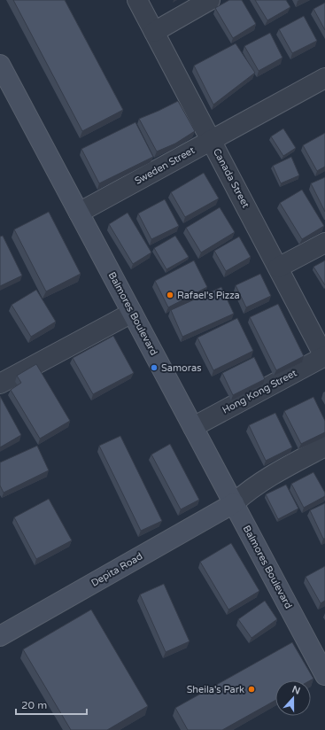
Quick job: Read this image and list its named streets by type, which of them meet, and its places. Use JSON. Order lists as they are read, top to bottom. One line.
{"streets":{"main road":["Balmores Boulevard","Depita Road"],"street":["Sweden Street","Canada Street","Hong Kong Street"]},"crossings":[["Sweden Street","Canada Street"],["Sweden Street","Balmores Boulevard"],["Canada Street","Hong Kong Street"],["Balmores Boulevard","Hong Kong Street"],["Balmores Boulevard","Depita Road"]],"places":["Rafael's Pizza","Samoras","Sheila's Park"],"scale_bar":"20 m","north":"top"}
